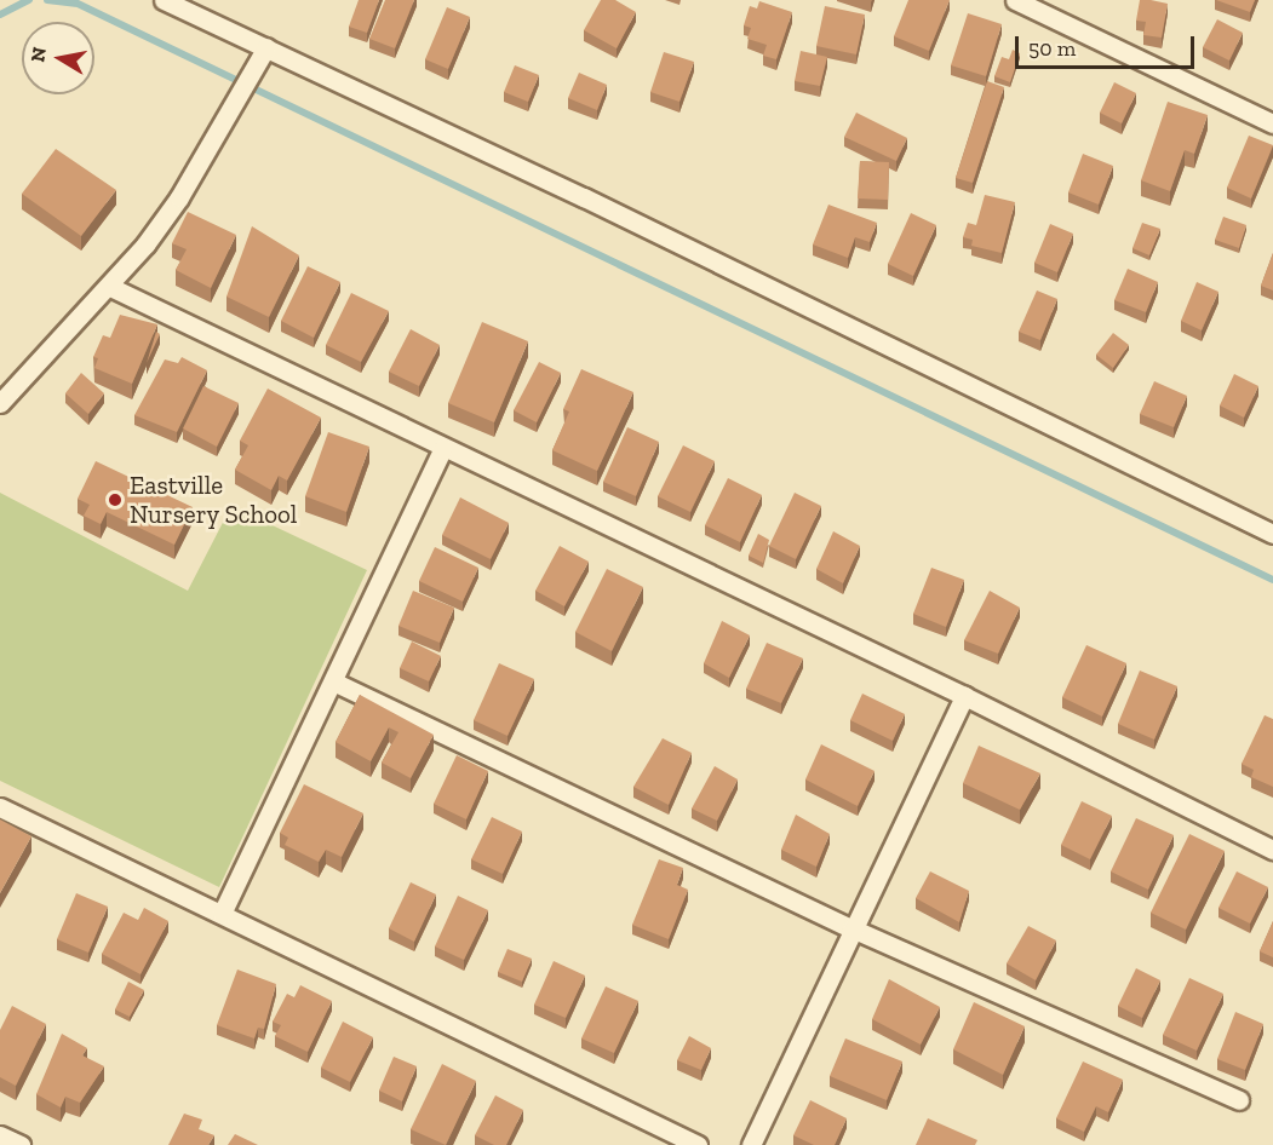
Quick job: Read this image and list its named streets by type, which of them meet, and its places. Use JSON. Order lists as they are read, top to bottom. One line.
{"places":["Eastville Nursery School"],"scale_bar":"50 m","north":"left"}
